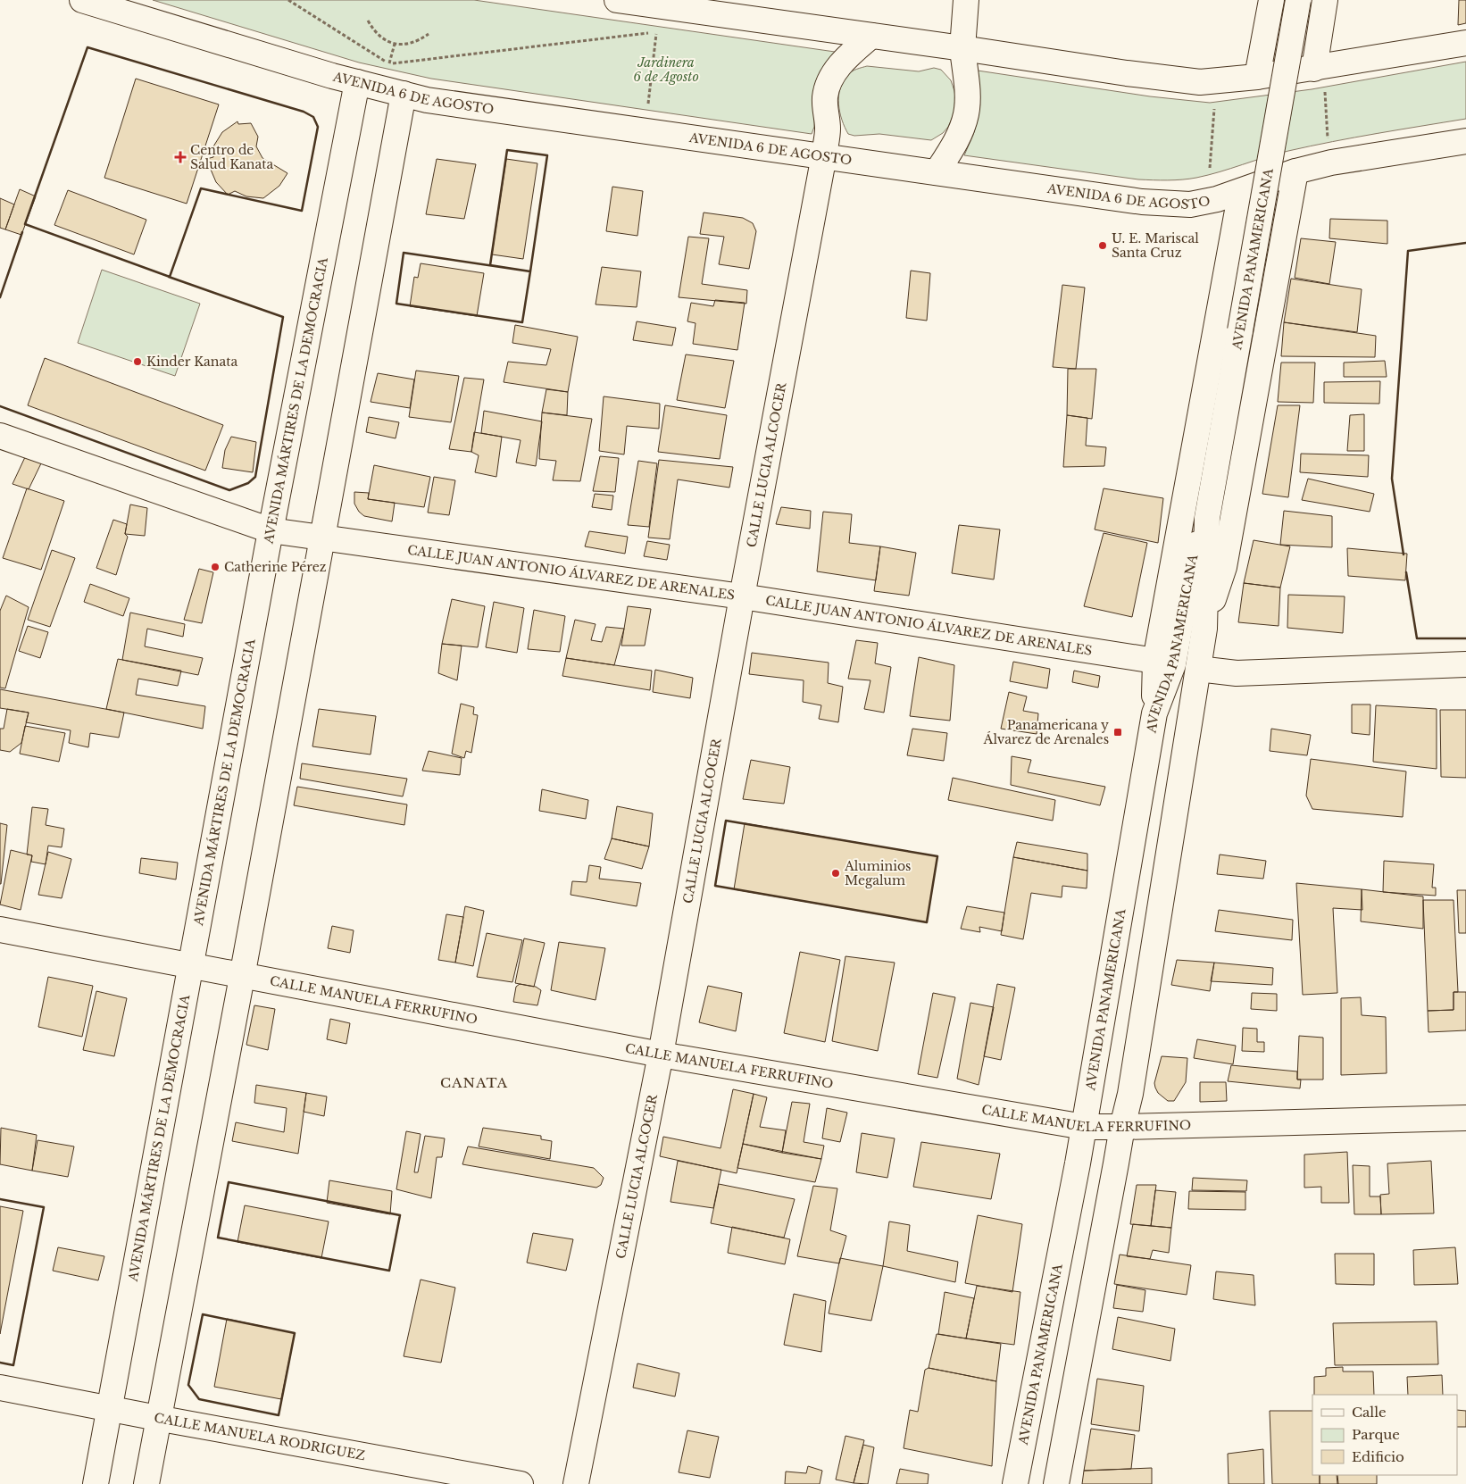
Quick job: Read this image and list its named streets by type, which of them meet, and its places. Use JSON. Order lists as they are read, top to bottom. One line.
{"streets":{"street":["AVENIDA 6 DE AGOSTO","AVENIDA PANAMERICANA","AVENIDA MÁRTIRES DE LA DEMOCRACIA","CALLE LUCIA ALCOCER","CALLE JUAN ANTONIO ÁLVAREZ DE ARENALES","CALLE MANUELA FERRUFINO","CALLE MANUELA RODRIGUEZ"]},"crossings":[["AVENIDA 6 DE AGOSTO","AVENIDA MÁRTIRES DE LA DEMOCRACIA"],["AVENIDA 6 DE AGOSTO","CALLE LUCIA ALCOCER"],["AVENIDA PANAMERICANA","CALLE MANUELA FERRUFINO"],["AVENIDA MÁRTIRES DE LA DEMOCRACIA","CALLE JUAN ANTONIO ÁLVAREZ DE ARENALES"],["AVENIDA MÁRTIRES DE LA DEMOCRACIA","CALLE MANUELA FERRUFINO"],["AVENIDA MÁRTIRES DE LA DEMOCRACIA","CALLE MANUELA RODRIGUEZ"],["CALLE LUCIA ALCOCER","CALLE JUAN ANTONIO ÁLVAREZ DE ARENALES"],["CALLE LUCIA ALCOCER","CALLE MANUELA FERRUFINO"]],"districts":["CANATA"],"parks":["Jardinera 6 de Agosto"],"places":{"health":["Centro de Salud Kanata"],"other":["U. E. Mariscal Santa Cruz","Kinder Kanata","Catherine Pérez","Aluminios Megalum"],"transit":["Panamericana y Álvarez de Arenales"]},"legend":["Calle","Parque","Edificio"]}
